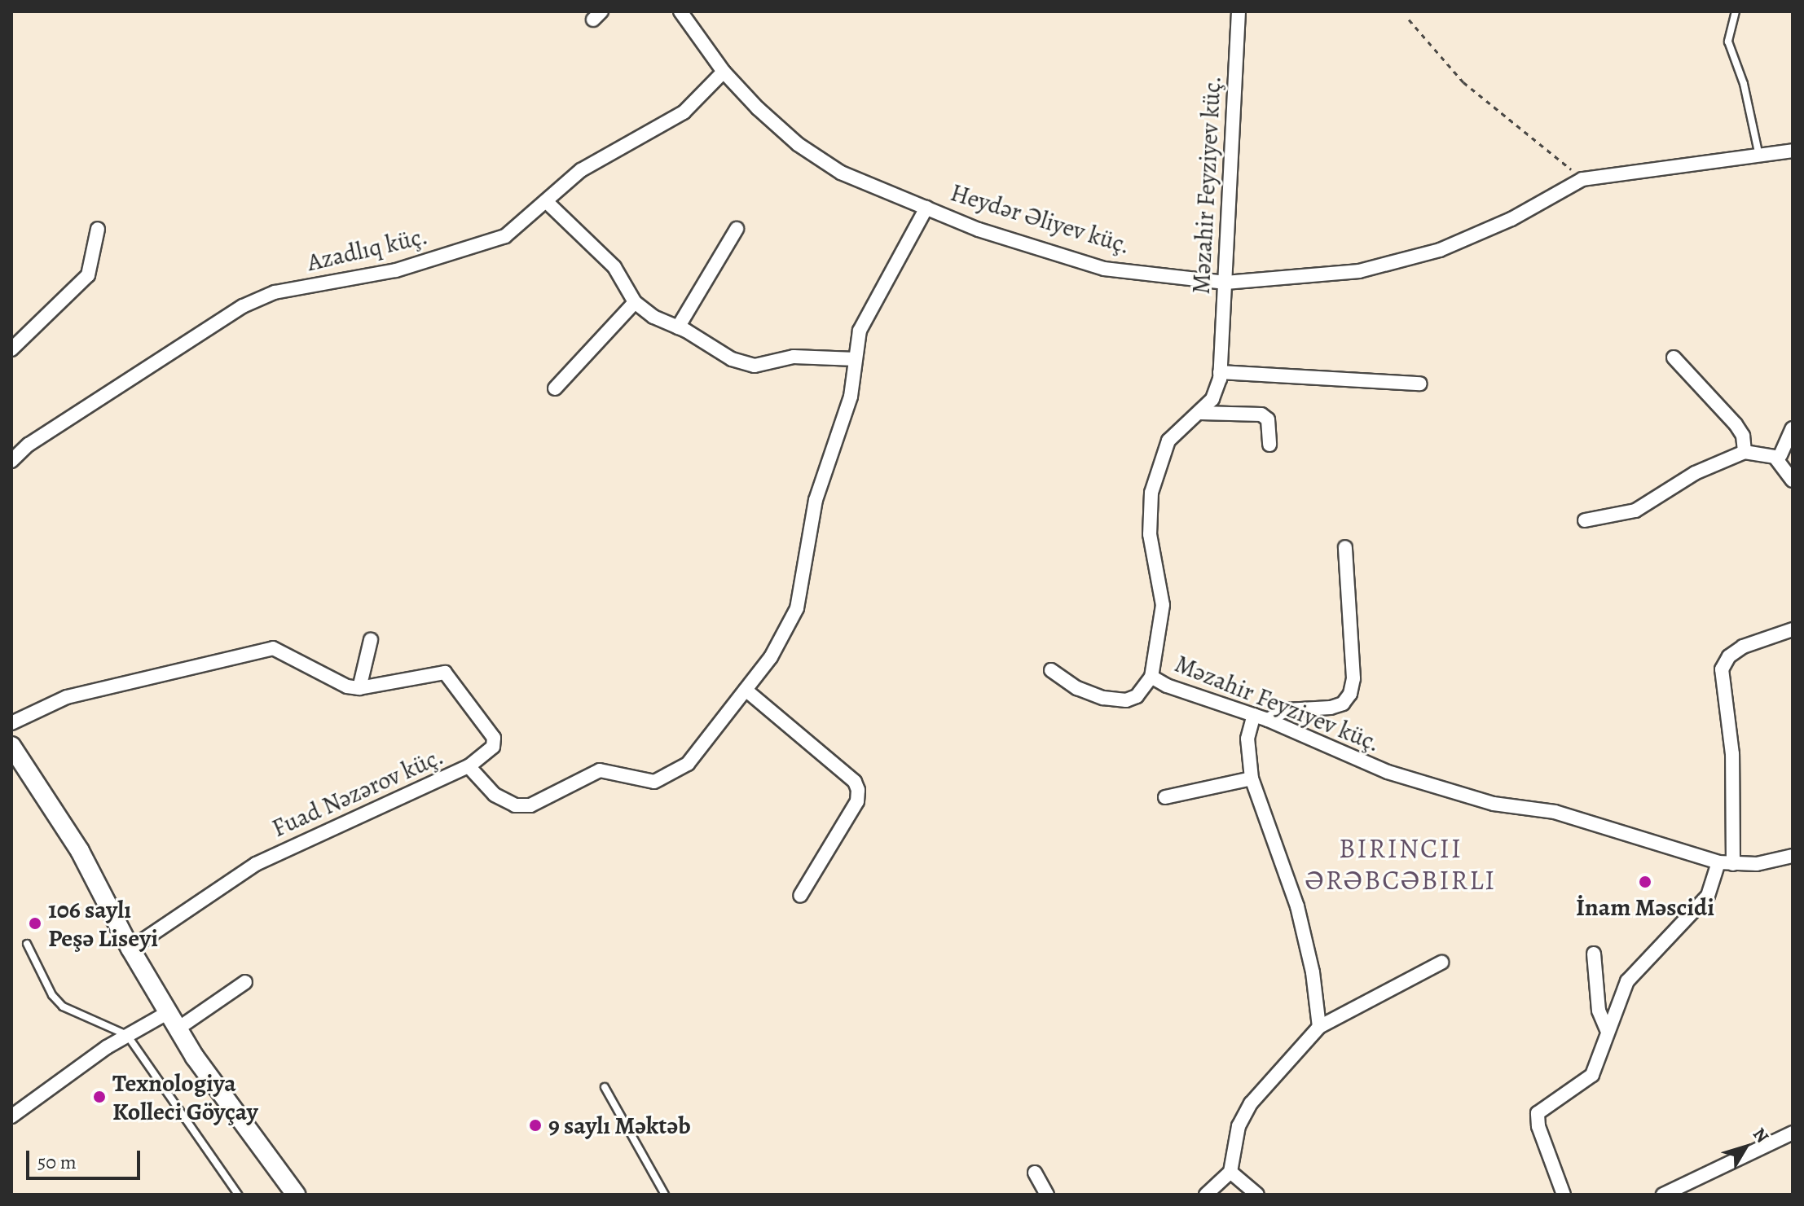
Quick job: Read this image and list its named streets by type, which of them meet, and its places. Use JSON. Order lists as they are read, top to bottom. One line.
{"streets":{"street":["Məzahir Feyziyev küç.","Heydər Əliyev küç.","Azadlıq küç.","Fuad Nəzərov küç."]},"crossings":[["Məzahir Feyziyev küç.","Heydər Əliyev küç."],["Heydər Əliyev küç.","Azadlıq küç."],["Heydər Əliyev küç.","Fuad Nəzərov küç."]],"districts":["BIRINCII ƏRƏBCƏBIRLI"],"places":["İnam Məscidi","106 saylı Peşə Liseyi","Texnologiya Kolleci Göyçay","9 saylı Məktəb"],"scale_bar":"50 m","north":"top right"}
